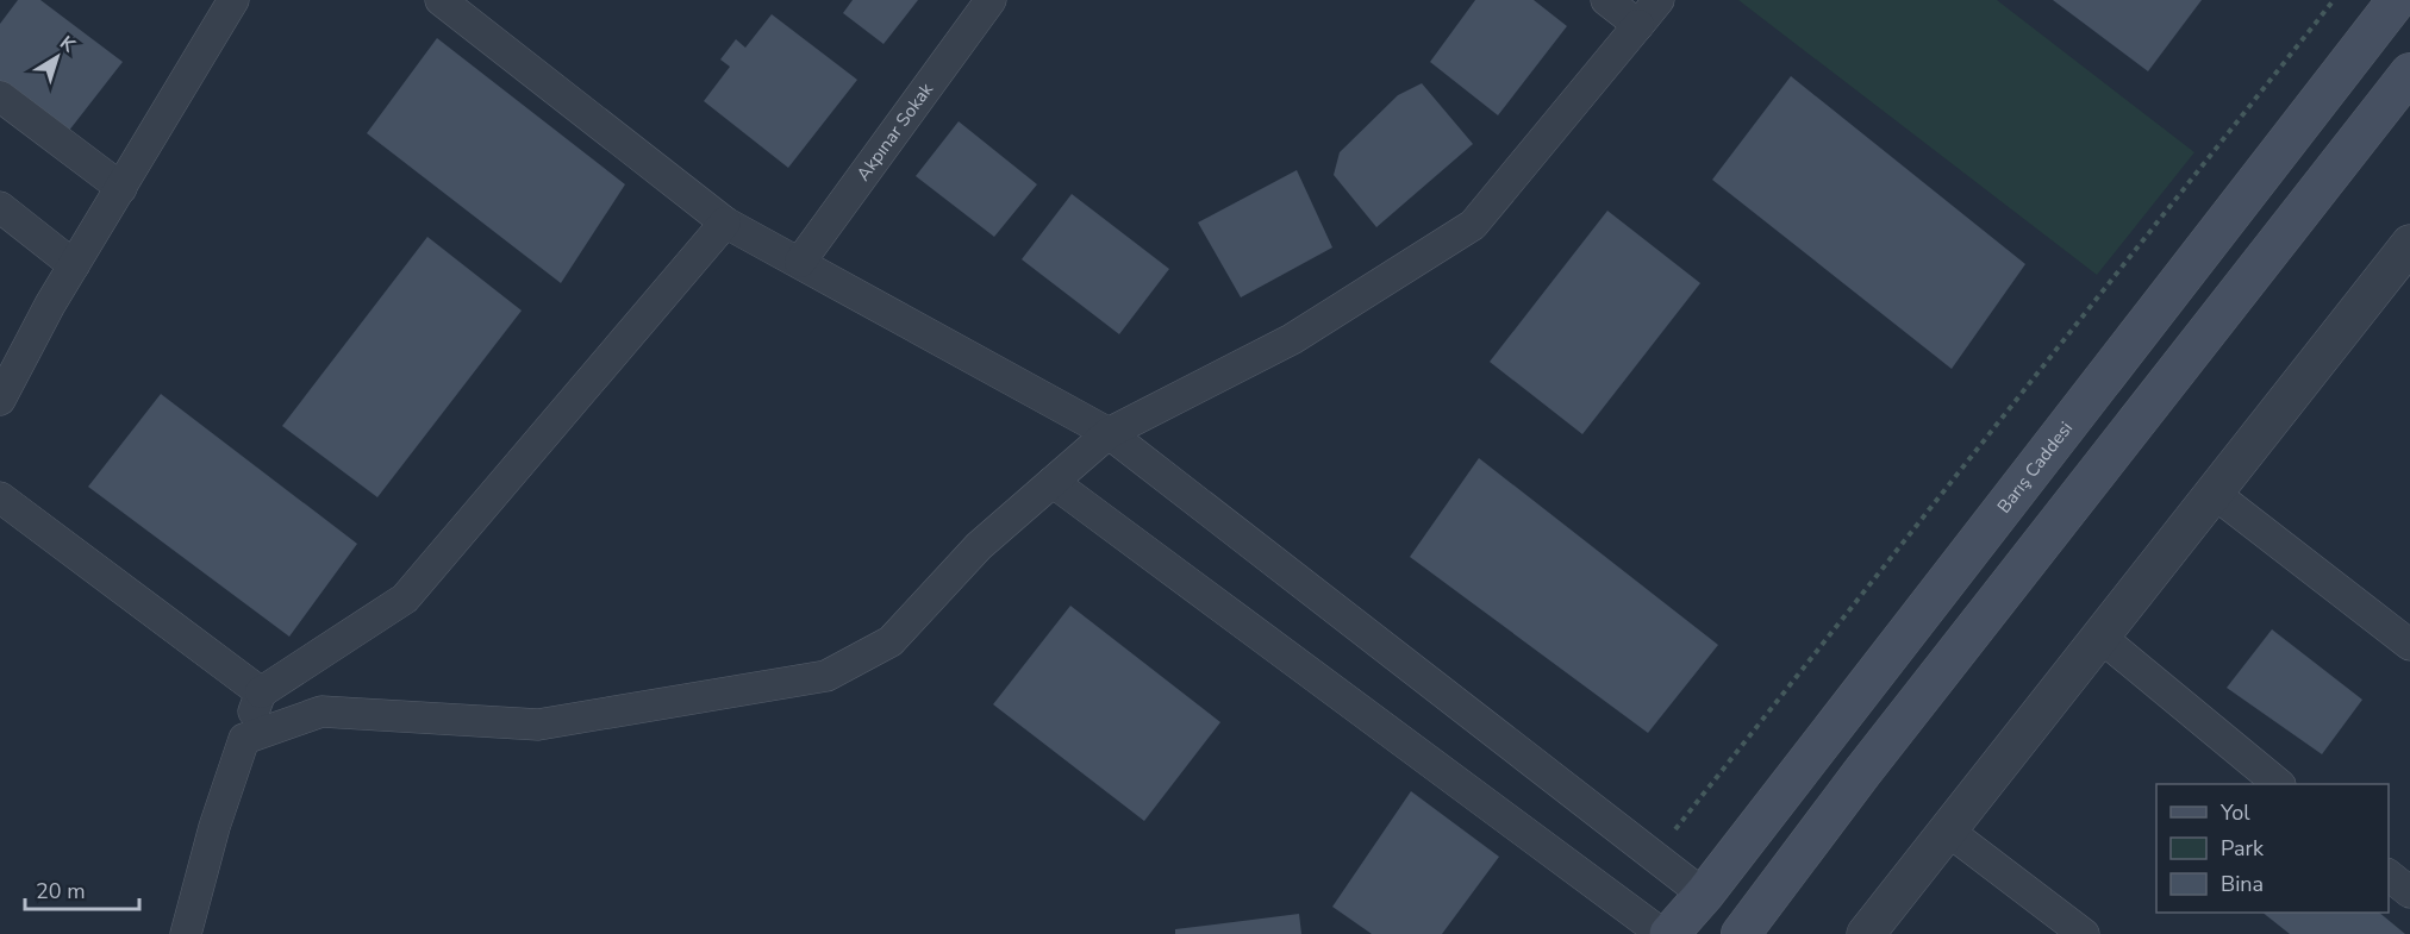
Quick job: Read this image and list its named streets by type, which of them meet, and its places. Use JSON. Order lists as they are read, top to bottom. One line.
{"streets":{"main road":["Barış Caddesi"],"street":["Akpınar Sokak"]},"legend":["Yol","Park","Bina"],"scale_bar":"20 m","north":"top right"}
